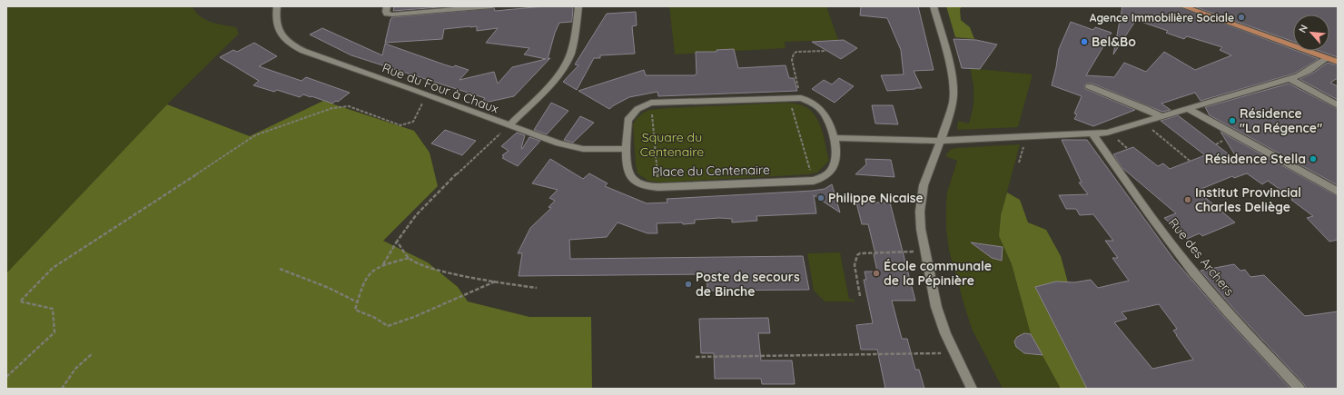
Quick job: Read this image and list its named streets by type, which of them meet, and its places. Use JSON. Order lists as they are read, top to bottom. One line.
{"streets":{"street":["Rue du Four à Chaux","Place du Centenaire","Rue des Archers"]},"crossings":[["Rue du Four à Chaux","Place du Centenaire"]],"parks":["Square du Centenaire"],"places":["Agence Immobilière Sociale","Bel&Bo","Résidence \"La Régence\"","Résidence Stella","Philippe Nicaise","Institut Provincial Charles Deliège","École communale de la Pépinière","Poste de secours de Binche"],"north":"top left"}
